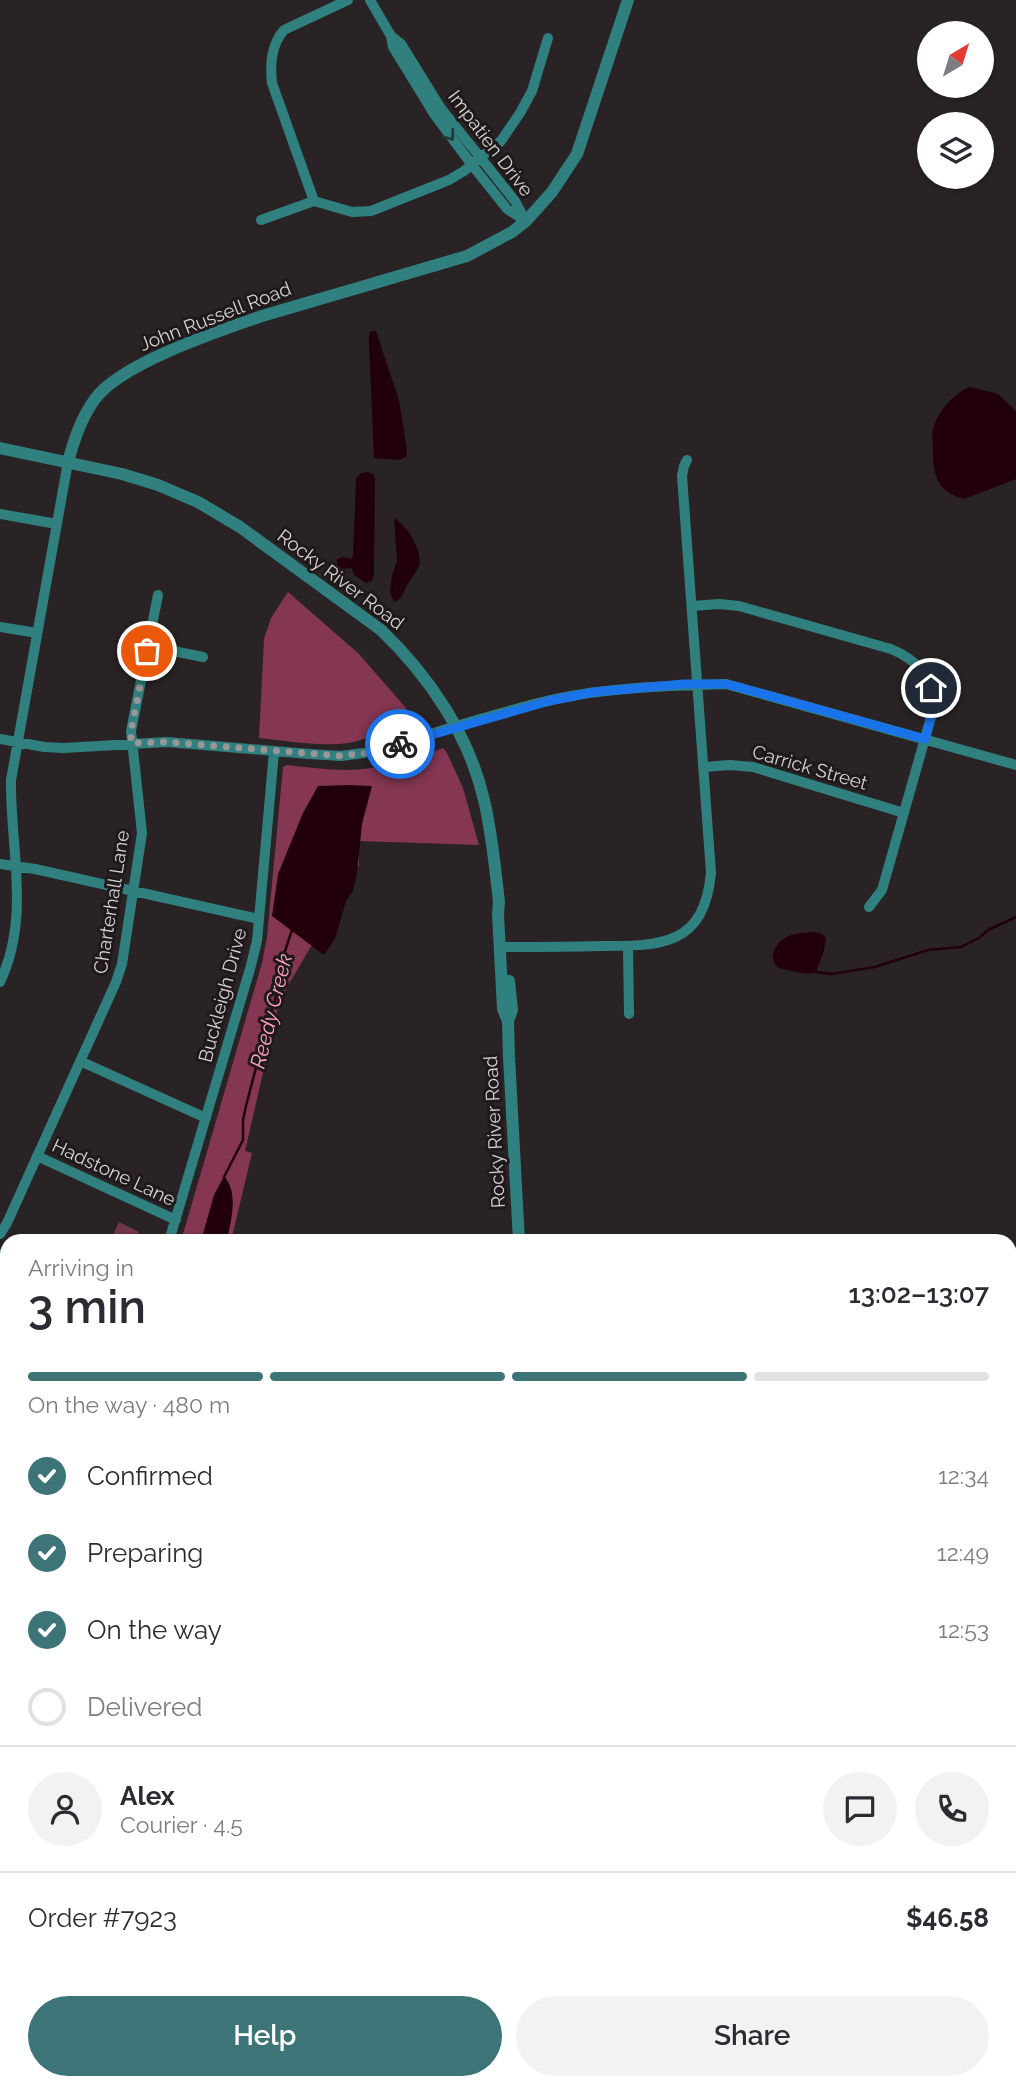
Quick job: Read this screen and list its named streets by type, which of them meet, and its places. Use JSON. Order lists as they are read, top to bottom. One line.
{"streets":{"street":["Impatien Drive","John Russell Road","Rocky River Road","Carrick Street","Charterhall Lane","Buckleigh Drive","Hadstone Lane"]},"crossings":[["Impatien Drive","John Russell Road"],["John Russell Road","Rocky River Road"],["Charterhall Lane","Hadstone Lane"],["Buckleigh Drive","Hadstone Lane"]],"water":["Reedy Creek"],"north":"top right","page":{"heading":["3 min","Arriving in","13:02–13:07"],"panel":["Alex","Courier · 4.5","Order #7923","$46.58"],"bar":"On the way · 480 m","list":[["Confirmed","12:34"],["Preparing","12:49"],["On the way","12:53"],"Delivered"],"buttons":["Help","Share"]}}
